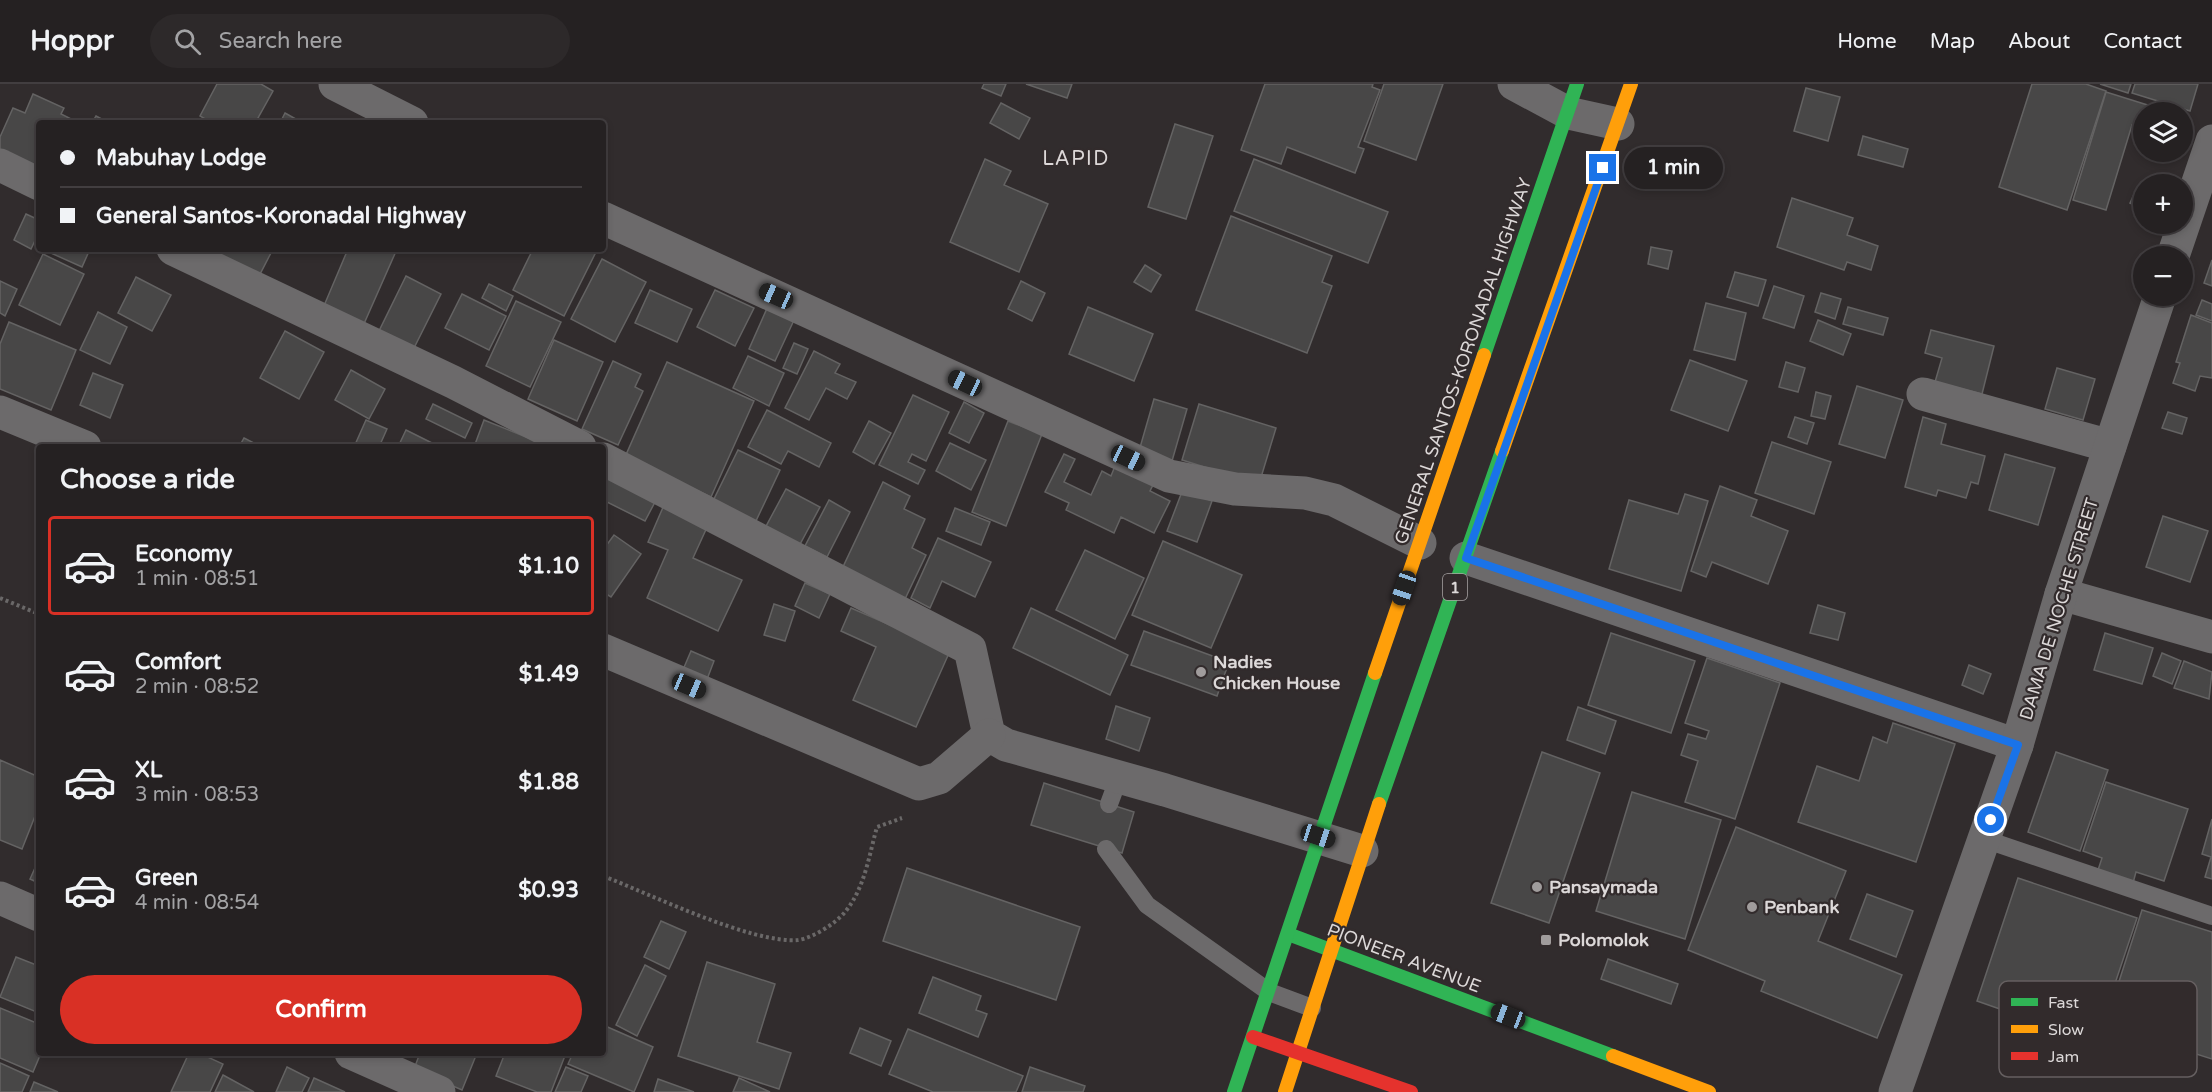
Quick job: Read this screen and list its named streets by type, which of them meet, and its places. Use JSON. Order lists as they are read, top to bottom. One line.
{"streets":{"main road":["GENERAL SANTOS-KORONADAL HIGHWAY","1","PIONEER AVENUE"],"street":["DAMA DE NOCHE STREET"]},"crossings":[["GENERAL SANTOS-KORONADAL HIGHWAY","PIONEER AVENUE"],["1","PIONEER AVENUE"]],"districts":["LAPID"],"places":{"other":["Nadies Chicken House","Pansaymada","Penbank"],"transit":["Polomolok"]},"legend":["Fast","Slow","Jam"],"page":{"header":"Hoppr","search":"Search here","nav":["Home","Map","About","Contact"],"map_buttons":["+","−"],"banner":["Mabuhay Lodge","General Santos-Koronadal Highway"],"bubble":"1 min","heading":"Choose a ride","list":[{"name":"Economy","note":"1 min · 08:51","value":"$1.10"},{"name":"Comfort","note":"2 min · 08:52","value":"$1.49"},{"name":"XL","note":"3 min · 08:53","value":"$1.88"},{"name":"Green","note":"4 min · 08:54","value":"$0.93"}],"buttons":"Confirm"}}
